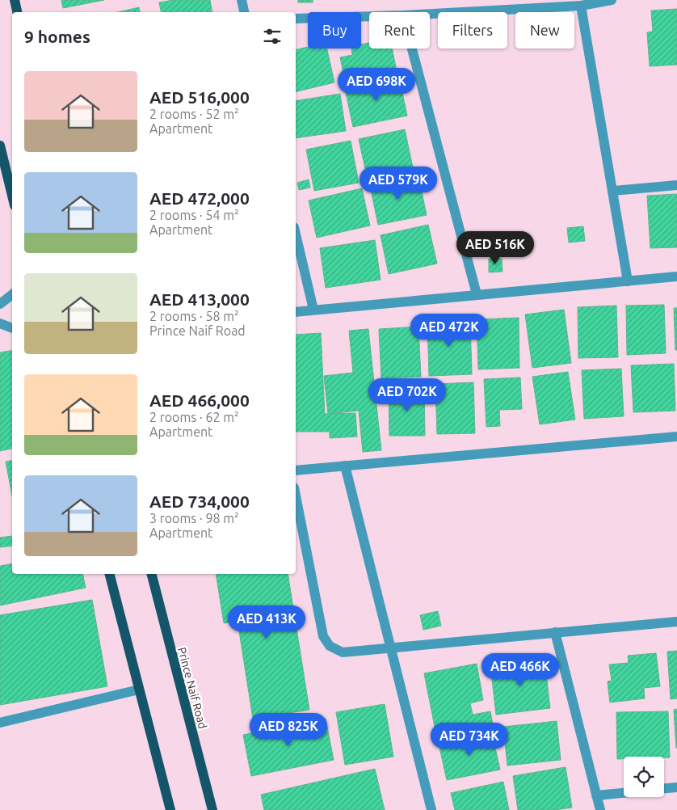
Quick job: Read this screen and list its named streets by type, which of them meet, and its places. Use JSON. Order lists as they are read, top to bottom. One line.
{"streets":{"main road":["Prince Naif Road"]},"page":{"chip":["Buy","Rent","Filters","New"],"heading":"9 homes","list":[{"name":"AED 516,000","note":"2 rooms · 52 m² · Apartment"},{"name":"AED 472,000","note":"2 rooms · 54 m² · Apartment"},{"name":"AED 413,000","note":"2 rooms · 58 m² · Prince Naif Road"},{"name":"AED 466,000","note":"2 rooms · 62 m² · Apartment"},{"name":"AED 734,000","note":"3 rooms · 98 m² · Apartment"}],"price":["AED 698K","AED 579K","AED 516K","AED 472K","AED 702K","AED 413K","AED 466K","AED 825K","AED 734K"]}}
